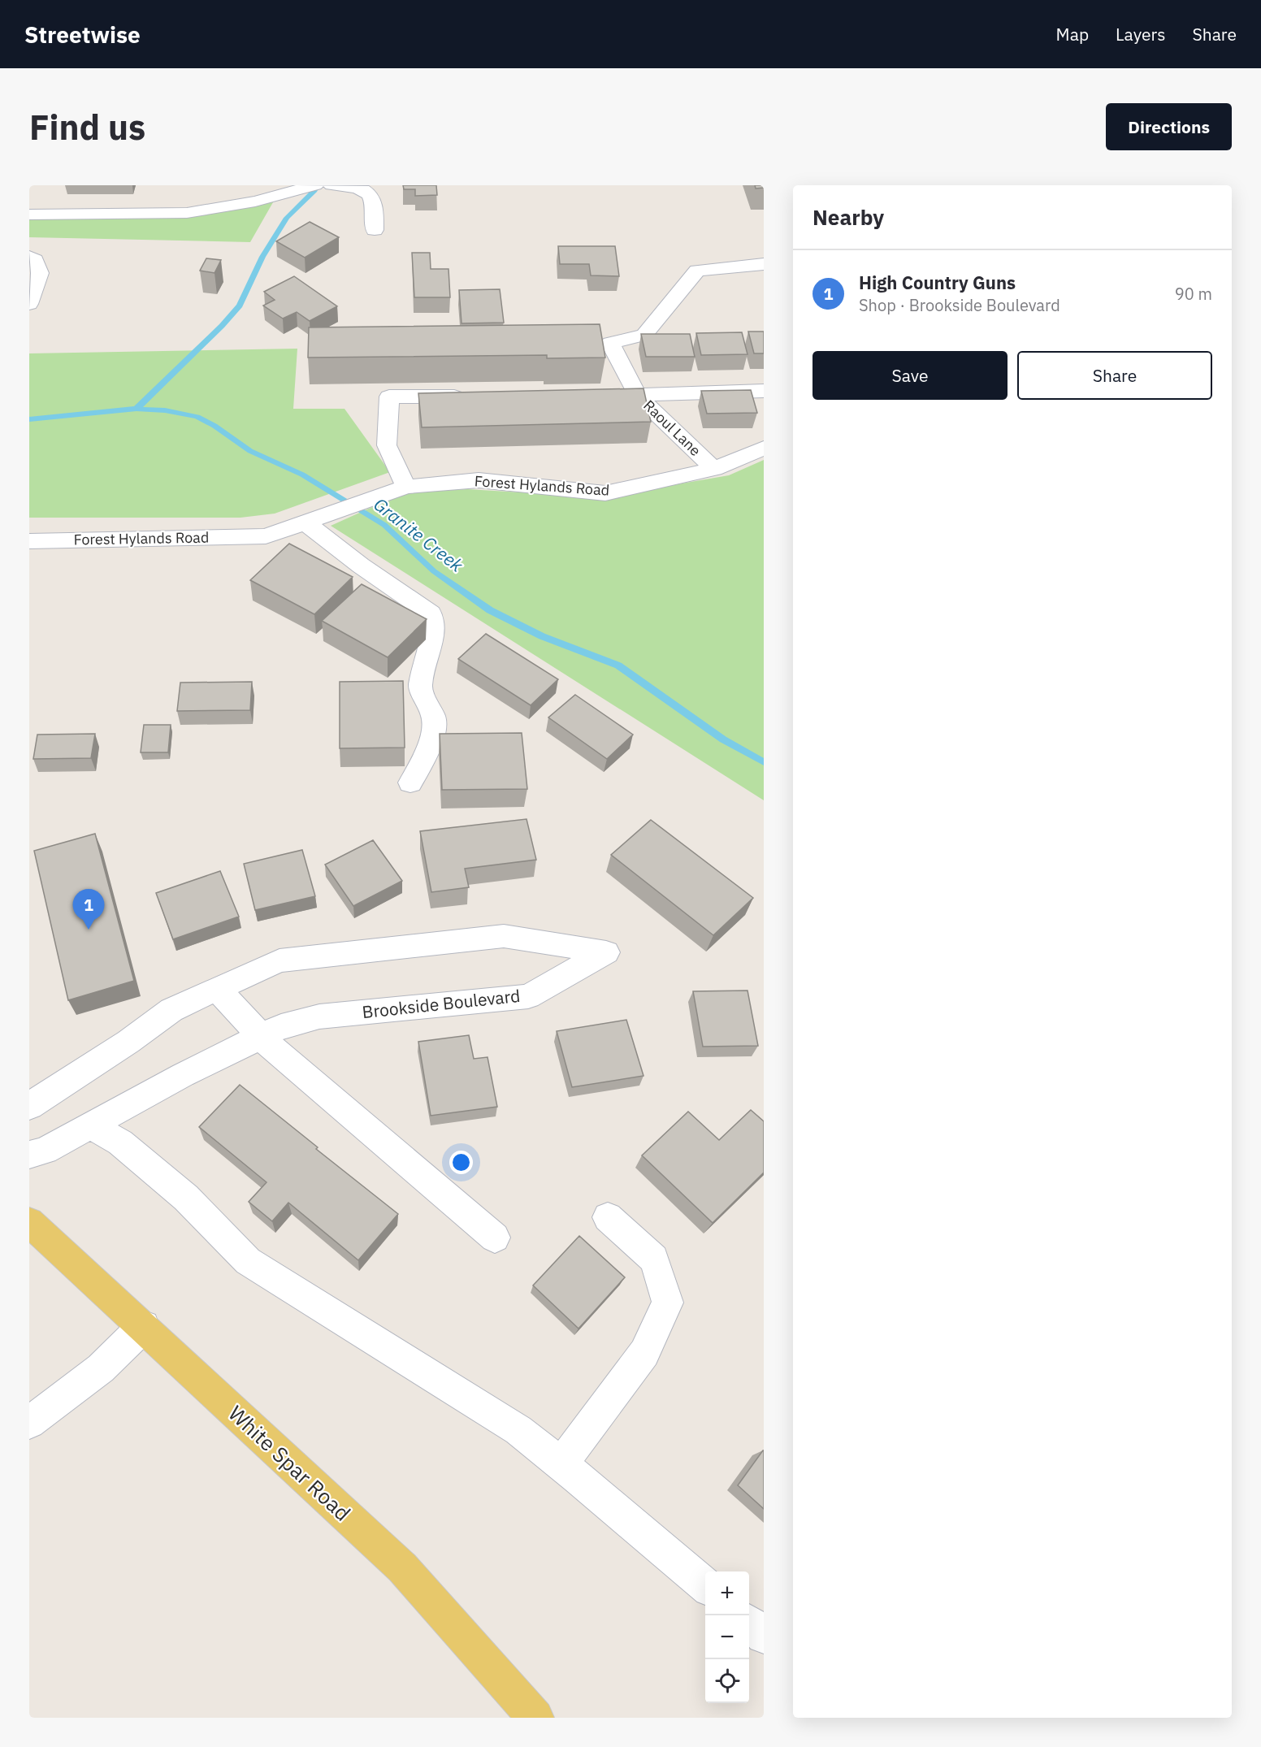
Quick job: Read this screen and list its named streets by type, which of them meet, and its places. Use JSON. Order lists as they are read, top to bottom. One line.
{"streets":{"main road":["White Spar Road"],"street":["Raoul Lane","Forest Hylands Road","Brookside Boulevard"]},"crossings":[["Raoul Lane","Forest Hylands Road"]],"water":["Granite Creek"],"page":{"header":"Streetwise","nav":["Map","Layers","Share"],"buttons":["Directions",["Save","Share"]],"title":"Find us","heading":"Nearby","list":[{"mark":"1","name":"High Country Guns","note":"Shop · Brookside Boulevard","value":"90 m"}],"pins":"1","map_buttons":["+","−"]}}
